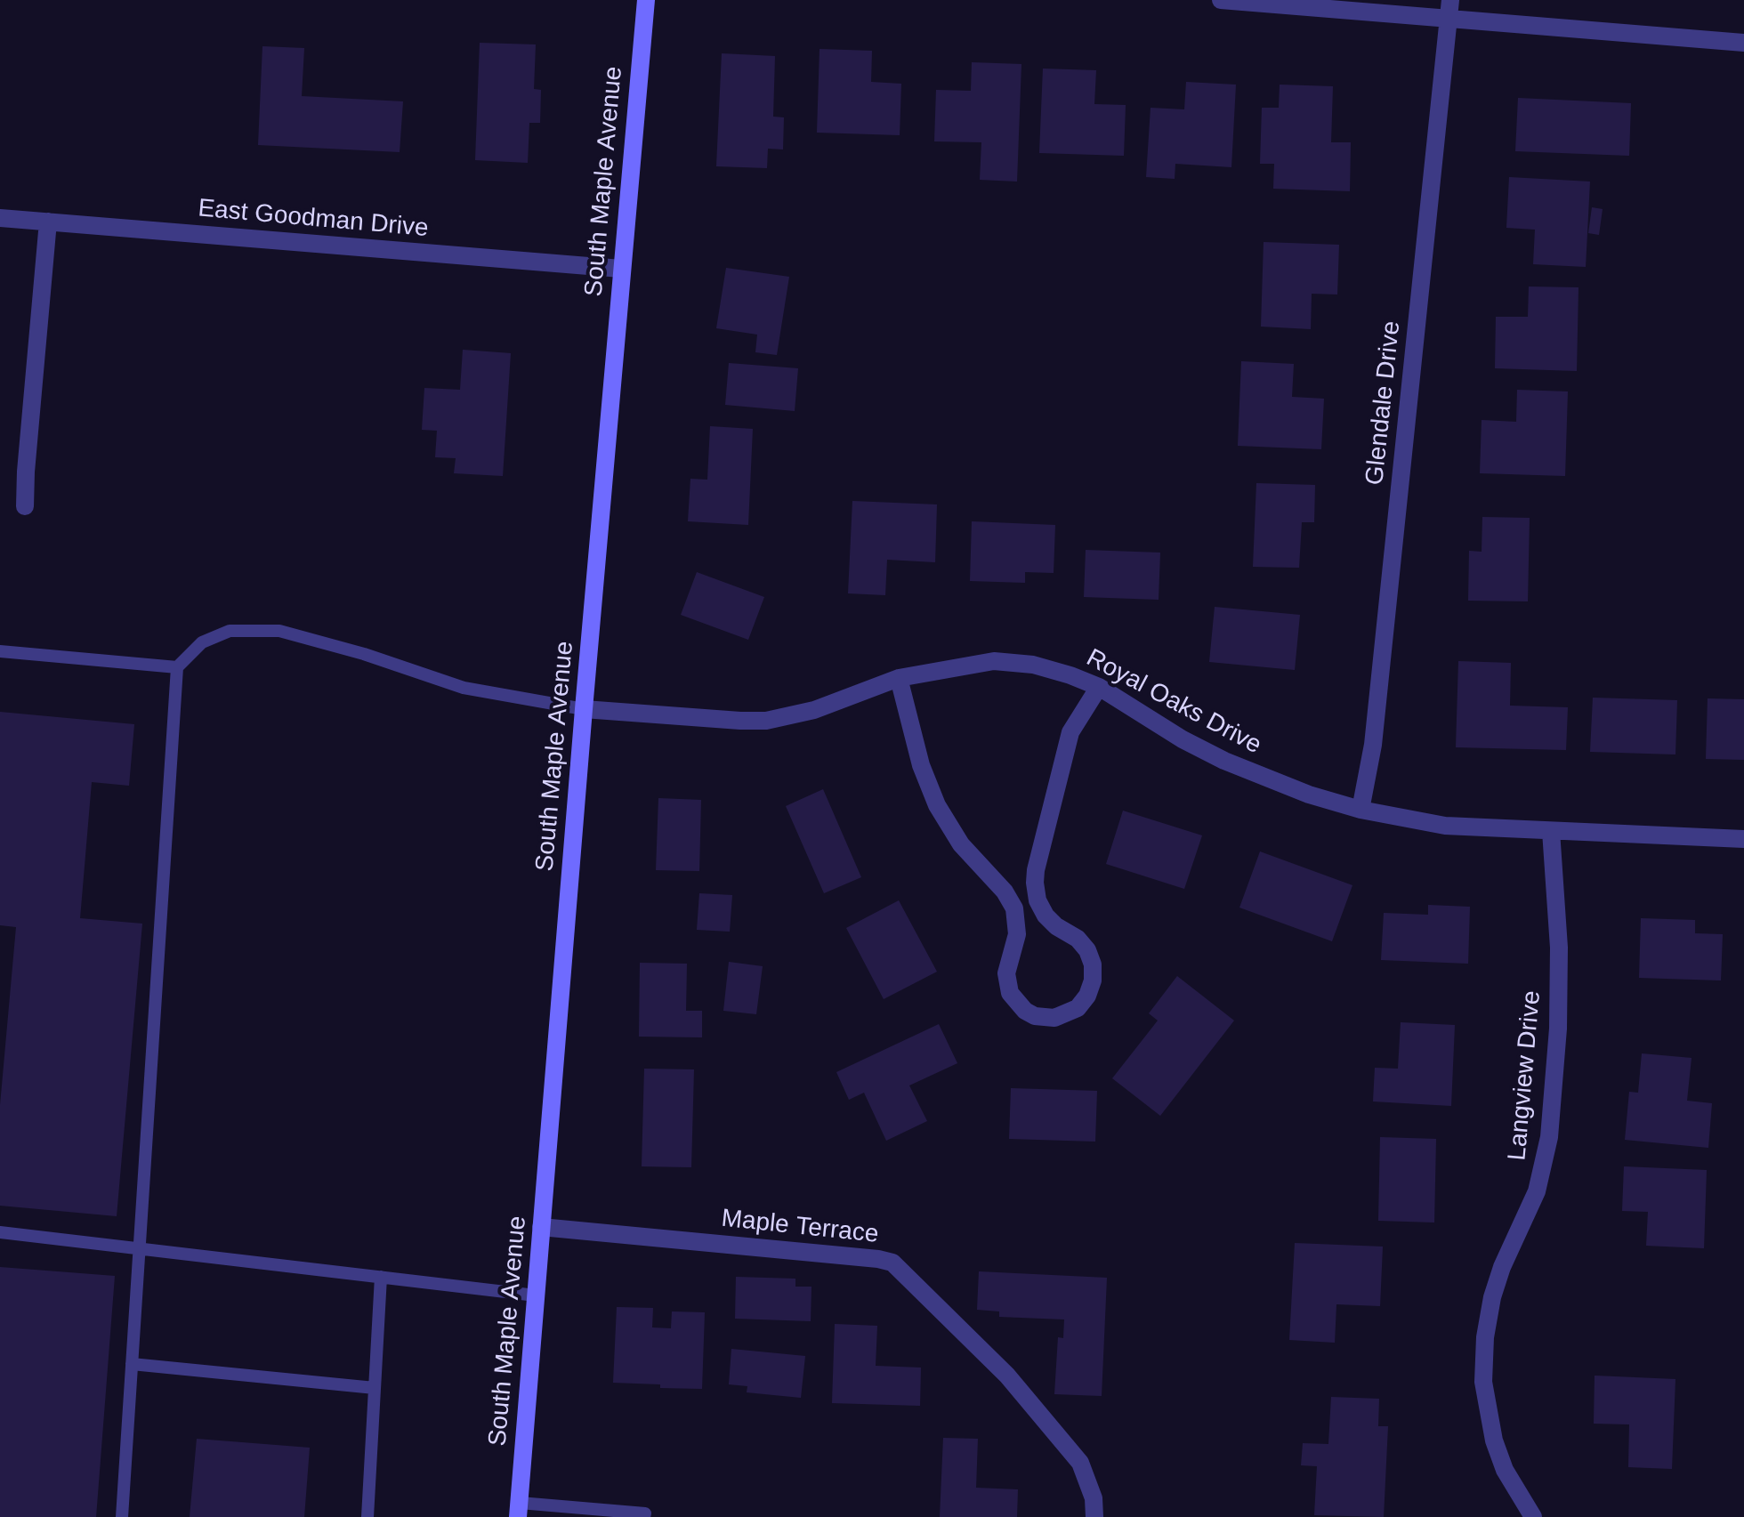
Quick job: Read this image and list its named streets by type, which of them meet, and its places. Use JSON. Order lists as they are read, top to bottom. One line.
{"streets":{"main road":["South Maple Avenue"],"street":["East Goodman Drive","Glendale Drive","Royal Oaks Drive","Langview Drive","Maple Terrace"]},"crossings":[["South Maple Avenue","East Goodman Drive"],["South Maple Avenue","Royal Oaks Drive"],["South Maple Avenue","Maple Terrace"],["Glendale Drive","Royal Oaks Drive"],["Royal Oaks Drive","Langview Drive"]]}
